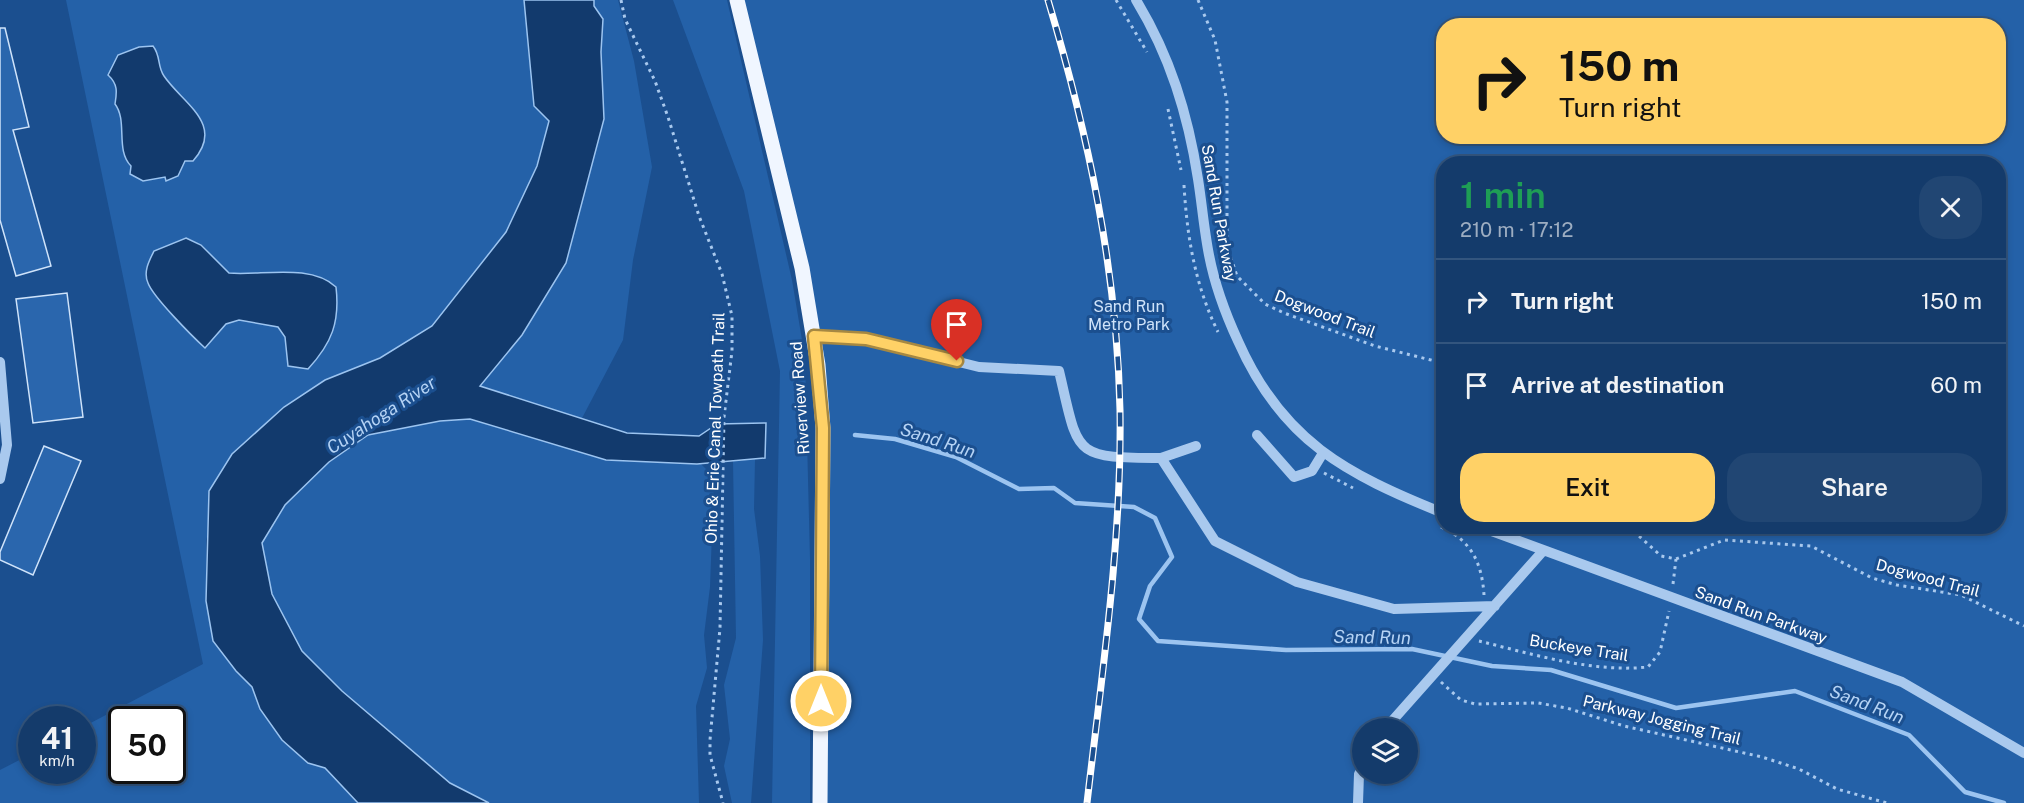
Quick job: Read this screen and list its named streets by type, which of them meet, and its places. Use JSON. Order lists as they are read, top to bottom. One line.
{"streets":{"main road":["Riverview Road"],"street":["Sand Run Parkway"],"path":["Dogwood Trail","Ohio & Erie Canal Towpath Trail","Buckeye Trail","Parkway Jogging Trail"]},"crossings":[["Sand Run Parkway","Buckeye Trail"],["Dogwood Trail","Buckeye Trail"]],"water":["Cuyahoga River","Sand Run"],"parks":["Sand Run Metro Park"],"page":{"turn":["150 m","Turn right"],"heading":["1 min","210 m · 17:12"],"list":[{"name":"Turn right","value":"150 m"},{"name":"Arrive at destination","value":"60 m"}],"buttons":["Exit","Share"],"speed":"41 km/h","limit":"50"}}
